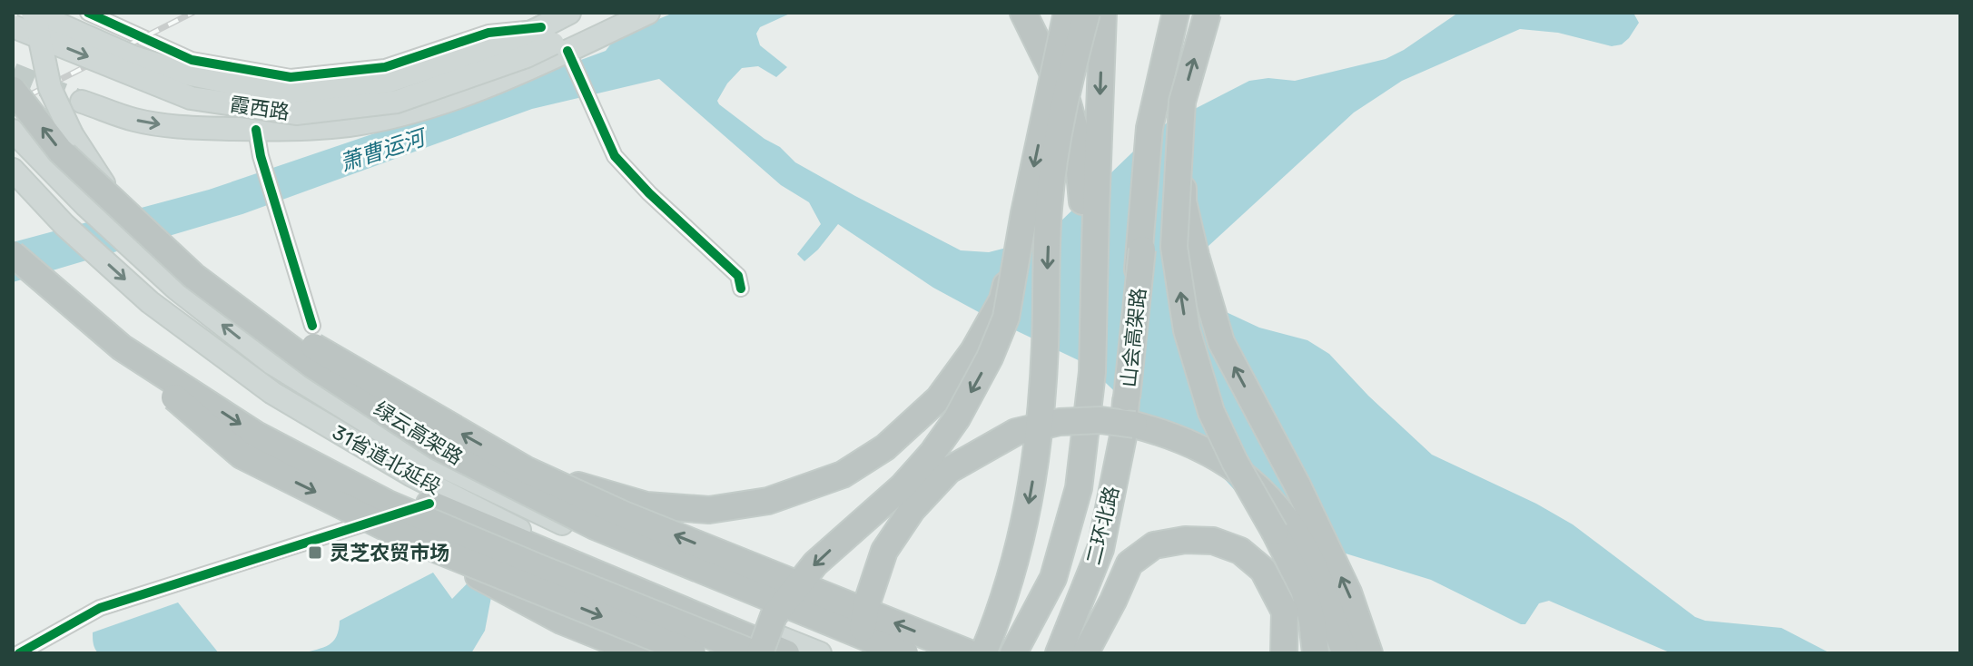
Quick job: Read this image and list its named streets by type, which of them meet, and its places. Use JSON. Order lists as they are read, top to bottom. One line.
{"streets":{"highway":["山会高架路","绿云高架路","二环北路"],"main road":["霞西路","31省道北延段"]},"water":["萧曹运河"],"places":{"transit":["灵芝农贸市场"]}}
